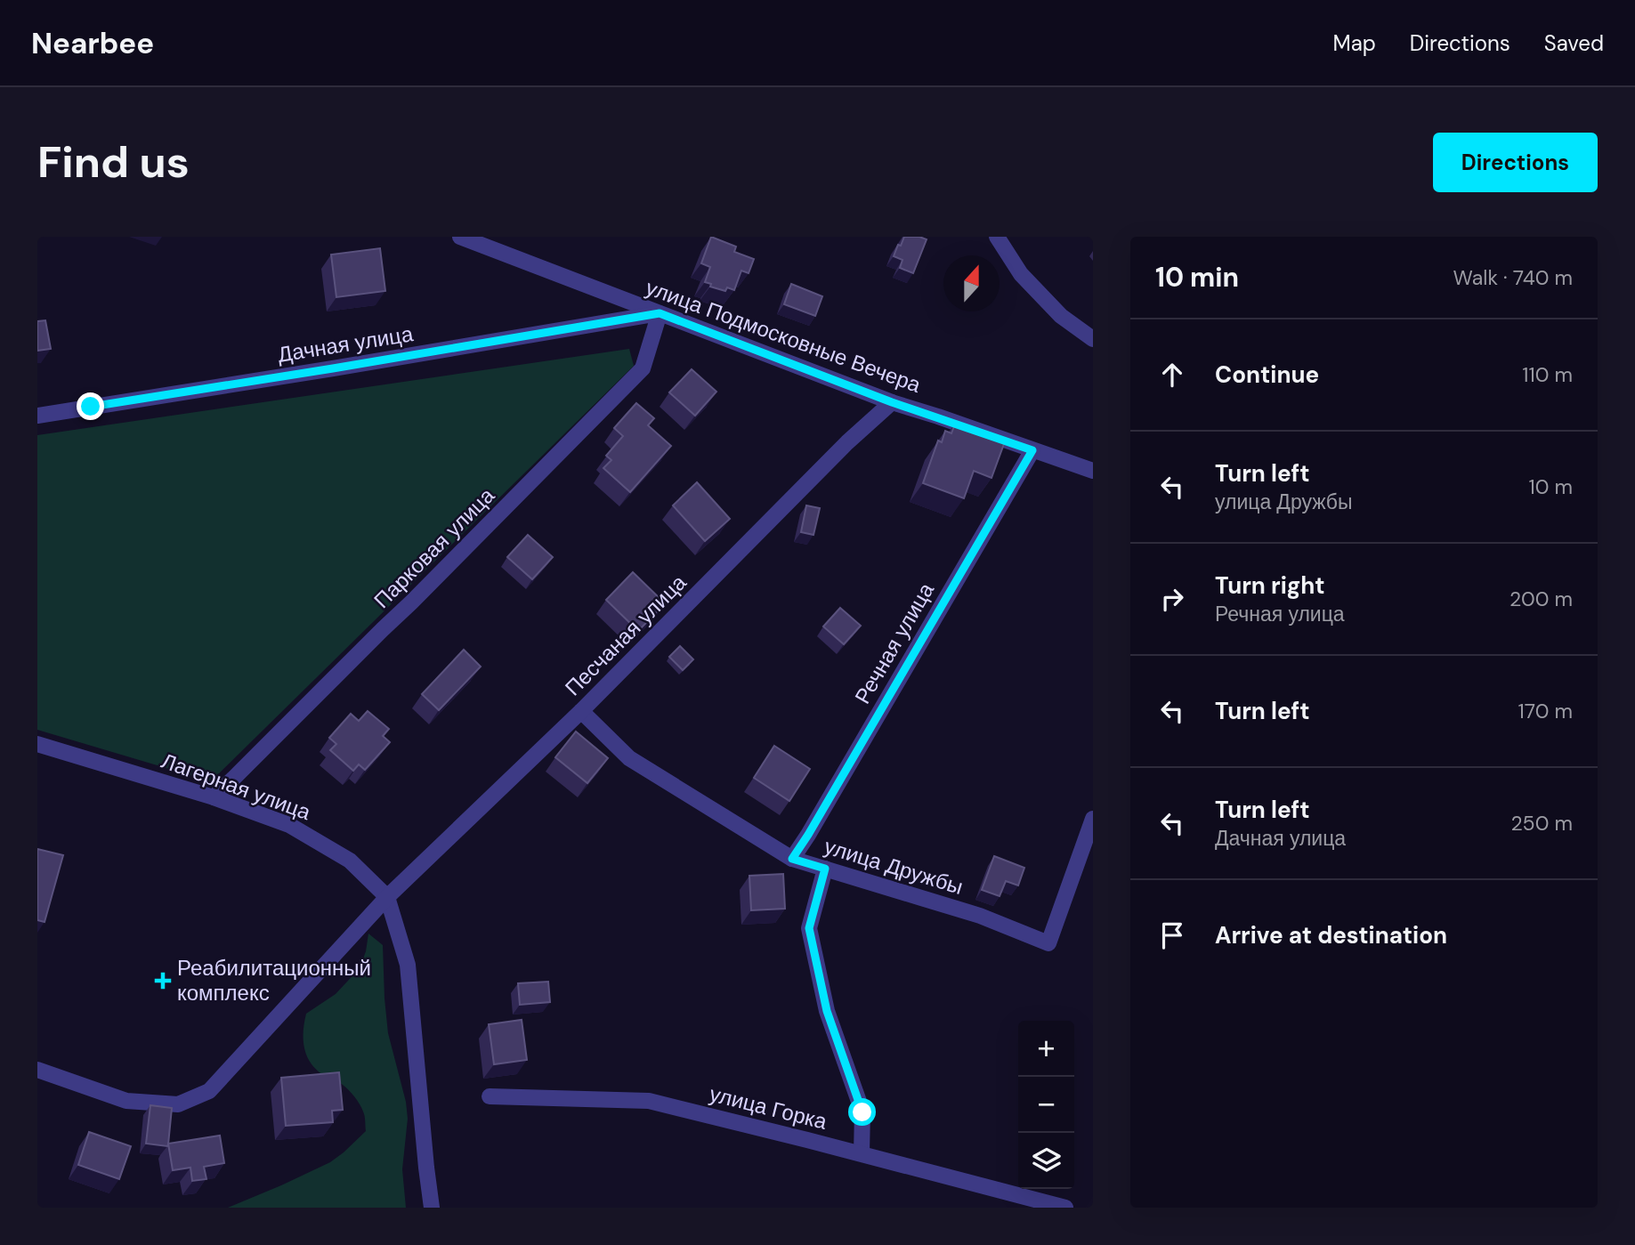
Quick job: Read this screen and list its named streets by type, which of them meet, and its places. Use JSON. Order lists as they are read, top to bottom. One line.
{"streets":{"street":["улица Подмосковные Вечера","Дачная улица","Парковая улица","Песчаная улица","Речная улица","Лагерная улица","улица Дружбы","улица Горка"]},"crossings":[["улица Подмосковные Вечера","Дачная улица"],["улица Подмосковные Вечера","Парковая улица"],["улица Подмосковные Вечера","Песчаная улица"],["улица Подмосковные Вечера","Речная улица"],["Дачная улица","Парковая улица"],["Парковая улица","Лагерная улица"],["Песчаная улица","Лагерная улица"],["Песчаная улица","улица Дружбы"],["Речная улица","улица Дружбы"]],"places":{"health":["Реабилитационный комплекс"]},"north":"top","page":{"header":"Nearbee","nav":["Map","Directions","Saved"],"buttons":"Directions","title":"Find us","heading":["10 min","Walk · 740 m"],"list":[["Continue","110 m"],["Turn left","улица Дружбы","10 m"],["Turn right","Речная улица","200 m"],["Turn left","170 m"],["Turn left","Дачная улица","250 m"],"Arrive at destination"],"map_buttons":["+","−"]}}
